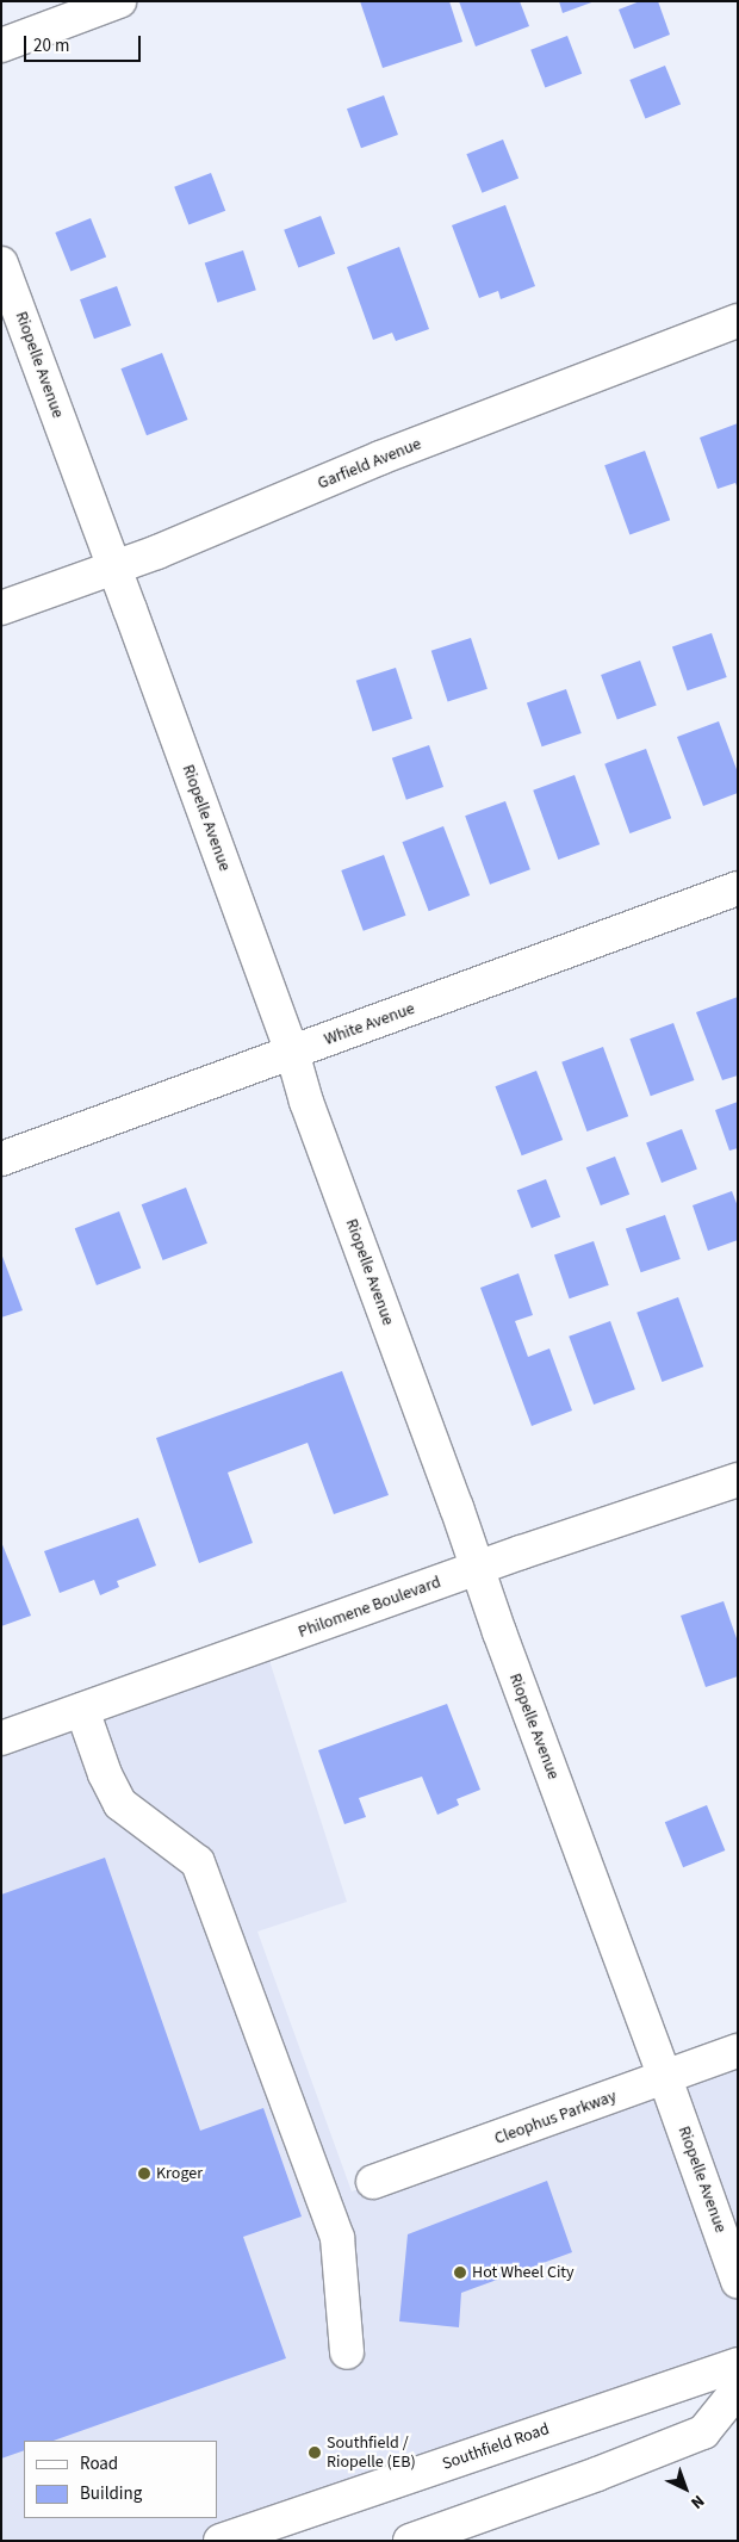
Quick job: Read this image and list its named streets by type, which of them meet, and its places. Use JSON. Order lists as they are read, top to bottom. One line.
{"streets":{"main road":["Riopelle Avenue","Garfield Avenue","White Avenue","Philomene Boulevard","Cleophus Parkway","Southfield Road"]},"crossings":[["Riopelle Avenue","Garfield Avenue"],["Riopelle Avenue","White Avenue"],["Riopelle Avenue","Philomene Boulevard"],["Riopelle Avenue","Cleophus Parkway"]],"places":["Kroger","Hot Wheel City","Southfield / Riopelle (EB)"],"legend":["Road","Building"],"scale_bar":"20 m","north":"bottom right"}
